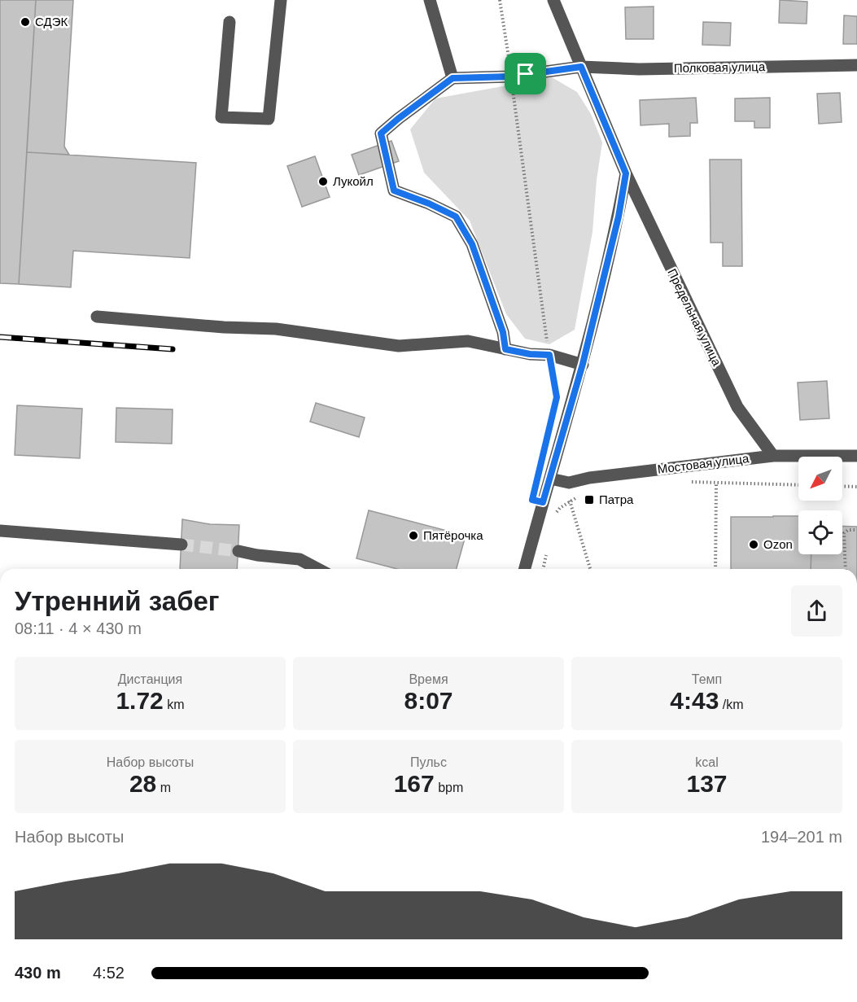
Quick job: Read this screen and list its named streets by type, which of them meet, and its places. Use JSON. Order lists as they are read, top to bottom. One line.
{"streets":{"street":["Полковая улица","Предельная улица","Мостовая улица"]},"crossings":[["Полковая улица","Предельная улица"],["Предельная улица","Мостовая улица"]],"places":{"other":["СДЭК","Лукойл","Пятёрочка","Ozon"],"transit":["Патра"]},"north":"bottom left","page":{"heading":["Утренний забег","08:11 · 4 × 430 m"],"stats":[["Дистанция","1.72 km"],["Время","8:07"],["Темп","4:43 /km"],["Набор высоты","28 m"],["Пульс","167 bpm"],["kcal","137"]],"chart":["Набор высоты","194–201 m"],"list":[{"name":"430 m","note":"4:52"}]}}
